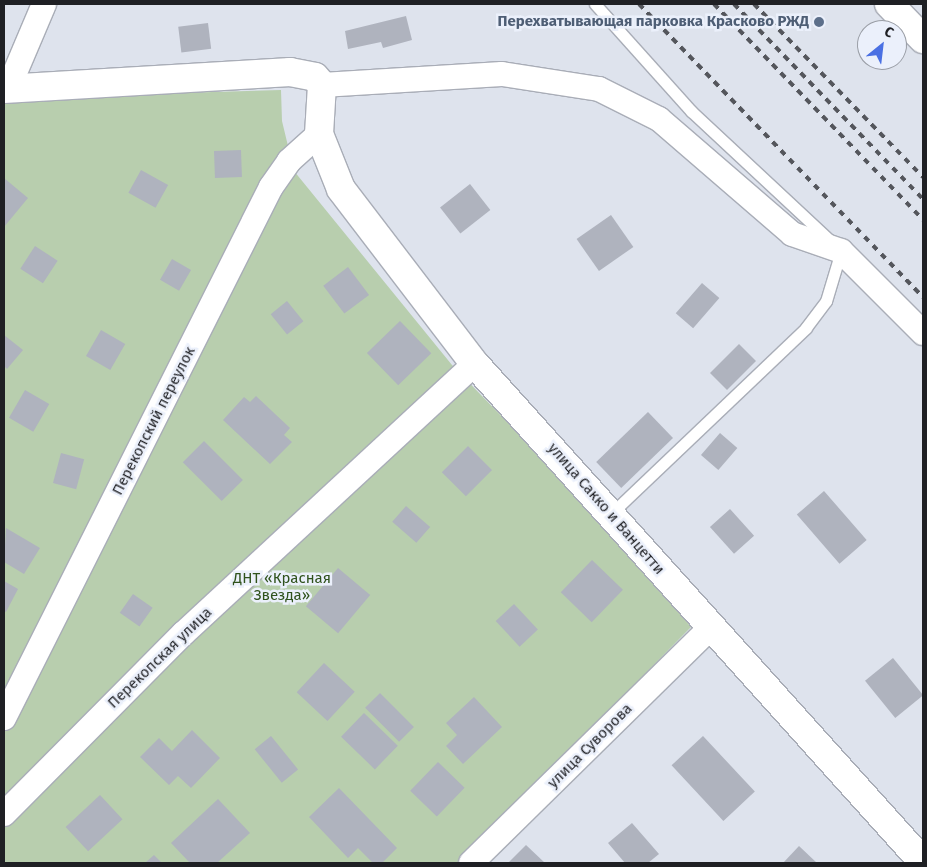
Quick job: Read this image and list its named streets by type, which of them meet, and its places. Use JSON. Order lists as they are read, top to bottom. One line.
{"streets":{"main road":["улица Сакко и Ванцетти"],"street":["Перекопский переулок","Перекопская улица","улица Суворова"]},"crossings":[["Перекопский переулок","улица Сакко и Ванцетти"],["улица Сакко и Ванцетти","Перекопская улица"],["улица Сакко и Ванцетти","улица Суворова"]],"parks":["ДНТ «Красная Звезда»"],"places":["Перехватывающая парковка Красково РЖД"],"north":"top right"}
